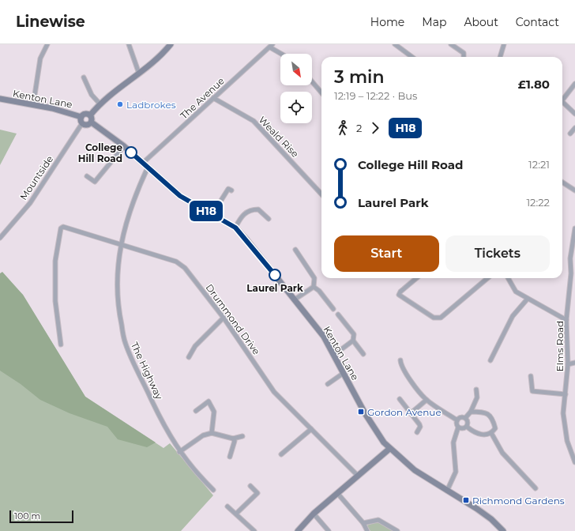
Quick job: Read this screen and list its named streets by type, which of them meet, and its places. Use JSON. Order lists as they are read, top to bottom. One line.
{"streets":{"street":["The Avenue","Kenton Lane","Weald Rise","Mountside","Drummond Drive","Elms Road","The Highway"]},"crossings":[["The Avenue","Kenton Lane"],["The Avenue","Weald Rise"],["Kenton Lane","Mountside"],["Kenton Lane","The Highway"],["Drummond Drive","The Highway"]],"places":{"other":["Ladbrokes","College Hill Road","Laurel Park"],"transit":["Gordon Avenue","Richmond Gardens"]},"lines":["bus line H18"],"scale_bar":"100 m","north":"bottom right","page":{"header":"Linewise","nav":["Home","Map","About","Contact"],"on_map":"H18","heading":["3 min","12:19 – 12:22 · Bus","£1.80"],"legs":["2","H18"],"list":[{"name":"College Hill Road","value":"12:21"},{"name":"Laurel Park","value":"12:22"}],"buttons":["Start","Tickets"],"scale":"100 m"}}
